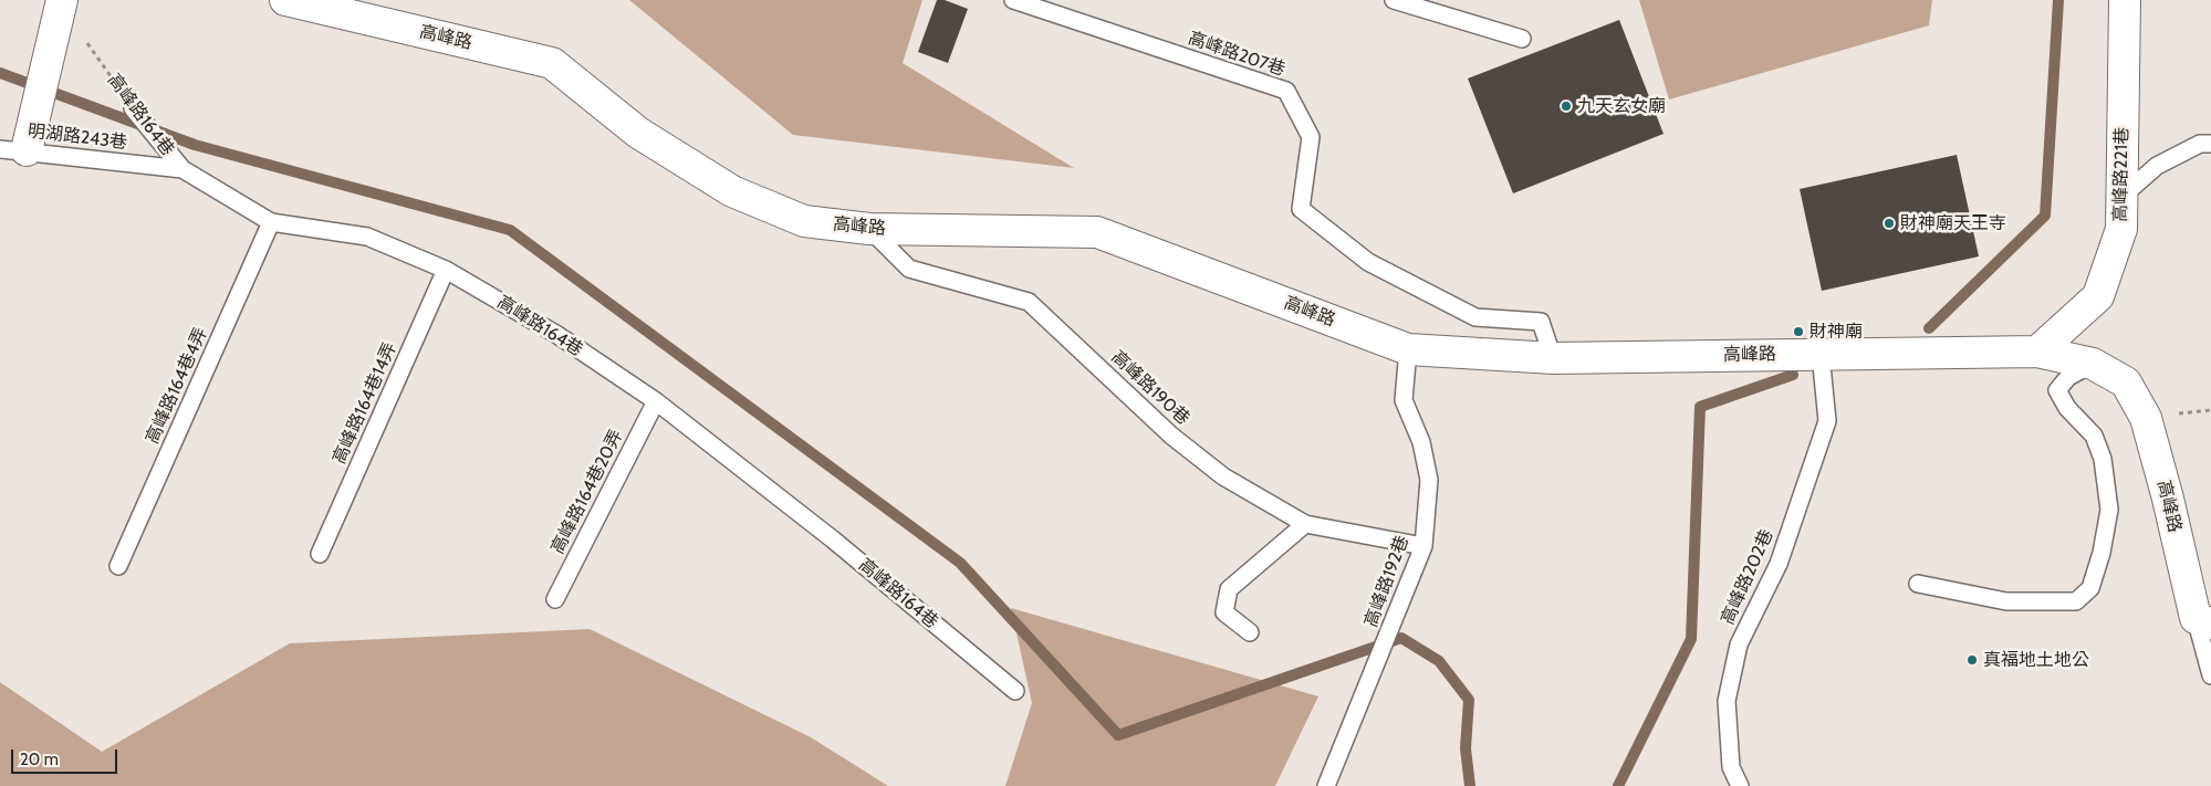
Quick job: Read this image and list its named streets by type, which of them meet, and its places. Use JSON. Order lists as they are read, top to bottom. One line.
{"streets":{"street":["高峰路","高峰路221巷"],"lane":["高峰路207巷","高峰路164巷","明湖路243巷","高峰路164巷4弄","高峰路190巷","高峰路164巷14弄","高峰路164巷20弄","高峰路202巷","高峰路192巷"]},"crossings":[["高峰路","高峰路207巷"],["高峰路","高峰路221巷"],["高峰路","高峰路190巷"],["高峰路","高峰路202巷"],["高峰路","高峰路192巷"],["高峰路164巷","明湖路243巷"],["高峰路164巷","高峰路164巷4弄"],["高峰路164巷","高峰路164巷14弄"],["高峰路164巷","高峰路164巷20弄"],["高峰路190巷","高峰路192巷"]],"places":["九天玄女廟","財神廟天王寺","財神廟","真福地土地公"],"scale_bar":"20 m"}
